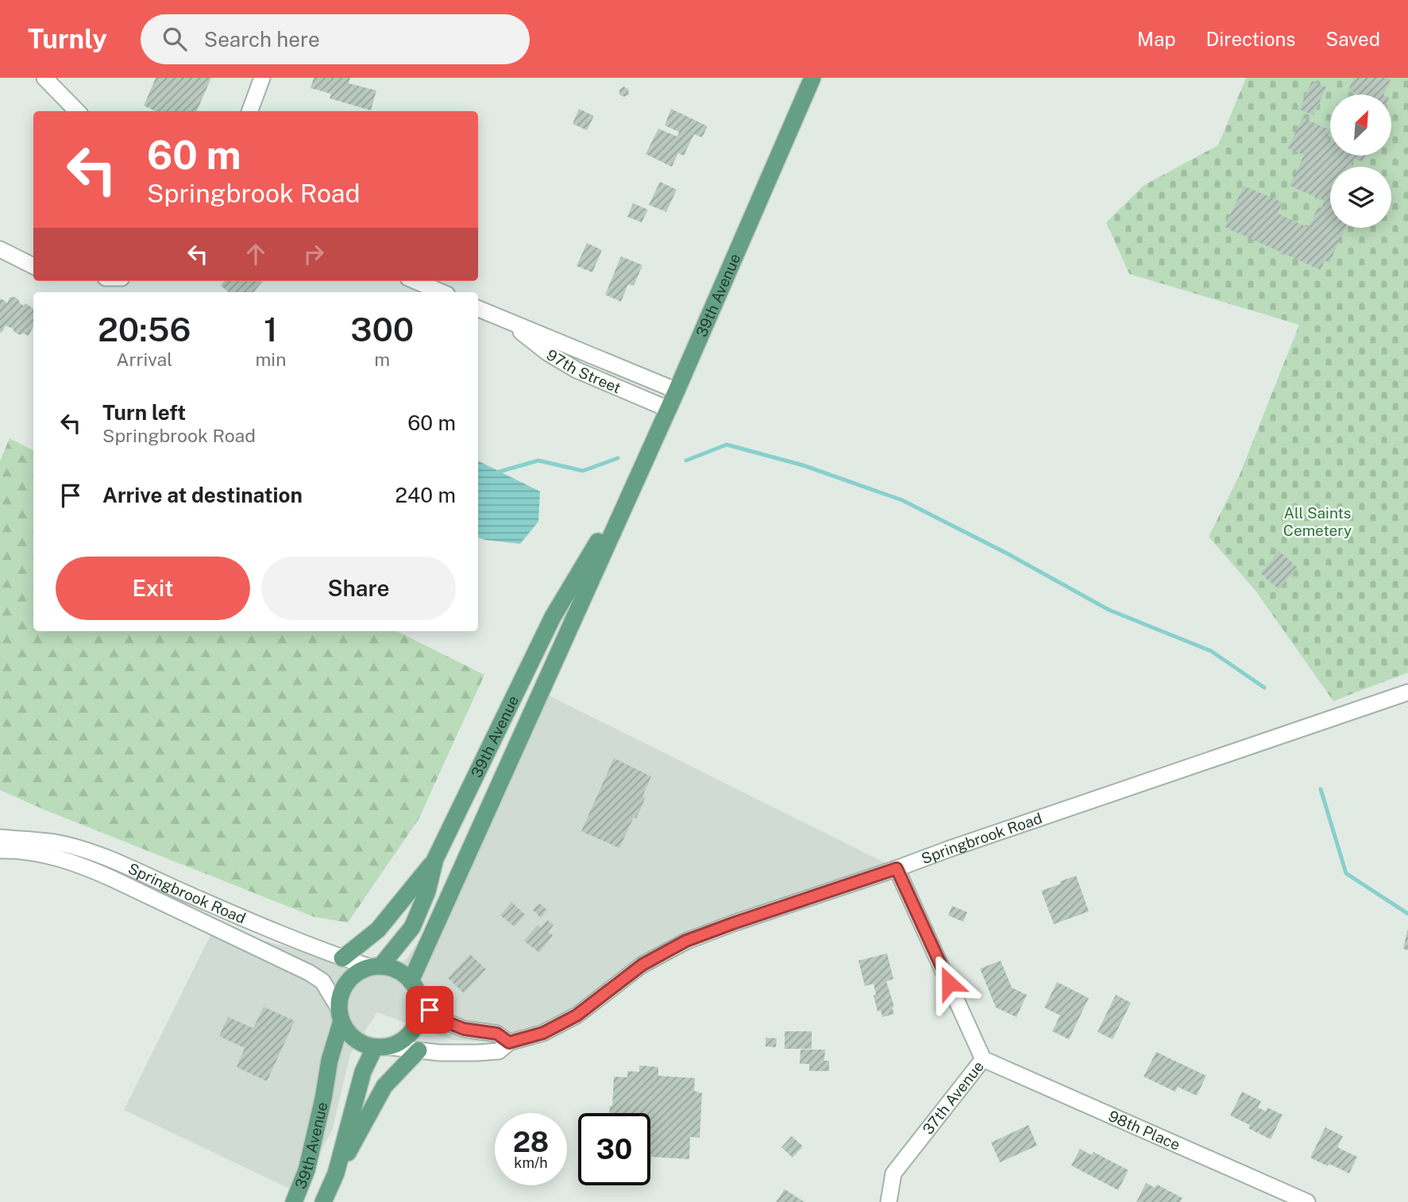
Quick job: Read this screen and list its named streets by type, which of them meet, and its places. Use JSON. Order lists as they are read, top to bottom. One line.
{"streets":{"main road":["39th Avenue"],"street":["97th Street","Springbrook Road","37th Avenue","98th Place"]},"crossings":[["39th Avenue","97th Street"],["39th Avenue","Springbrook Road"],["Springbrook Road","37th Avenue"],["37th Avenue","98th Place"]],"parks":["All Saints Cemetery"],"north":"top right","page":{"header":"Turnly","search":"Search here","nav":["Map","Directions","Saved"],"turn":["60 m","Springbrook Road"],"eta":["20:56","Arrival","1","min","300","m"],"list":[{"name":"Turn left","note":"Springbrook Road","value":"60 m"},{"name":"Arrive at destination","value":"240 m"}],"buttons":["Exit","Share"],"speed":"28 km/h","limit":"30"}}
